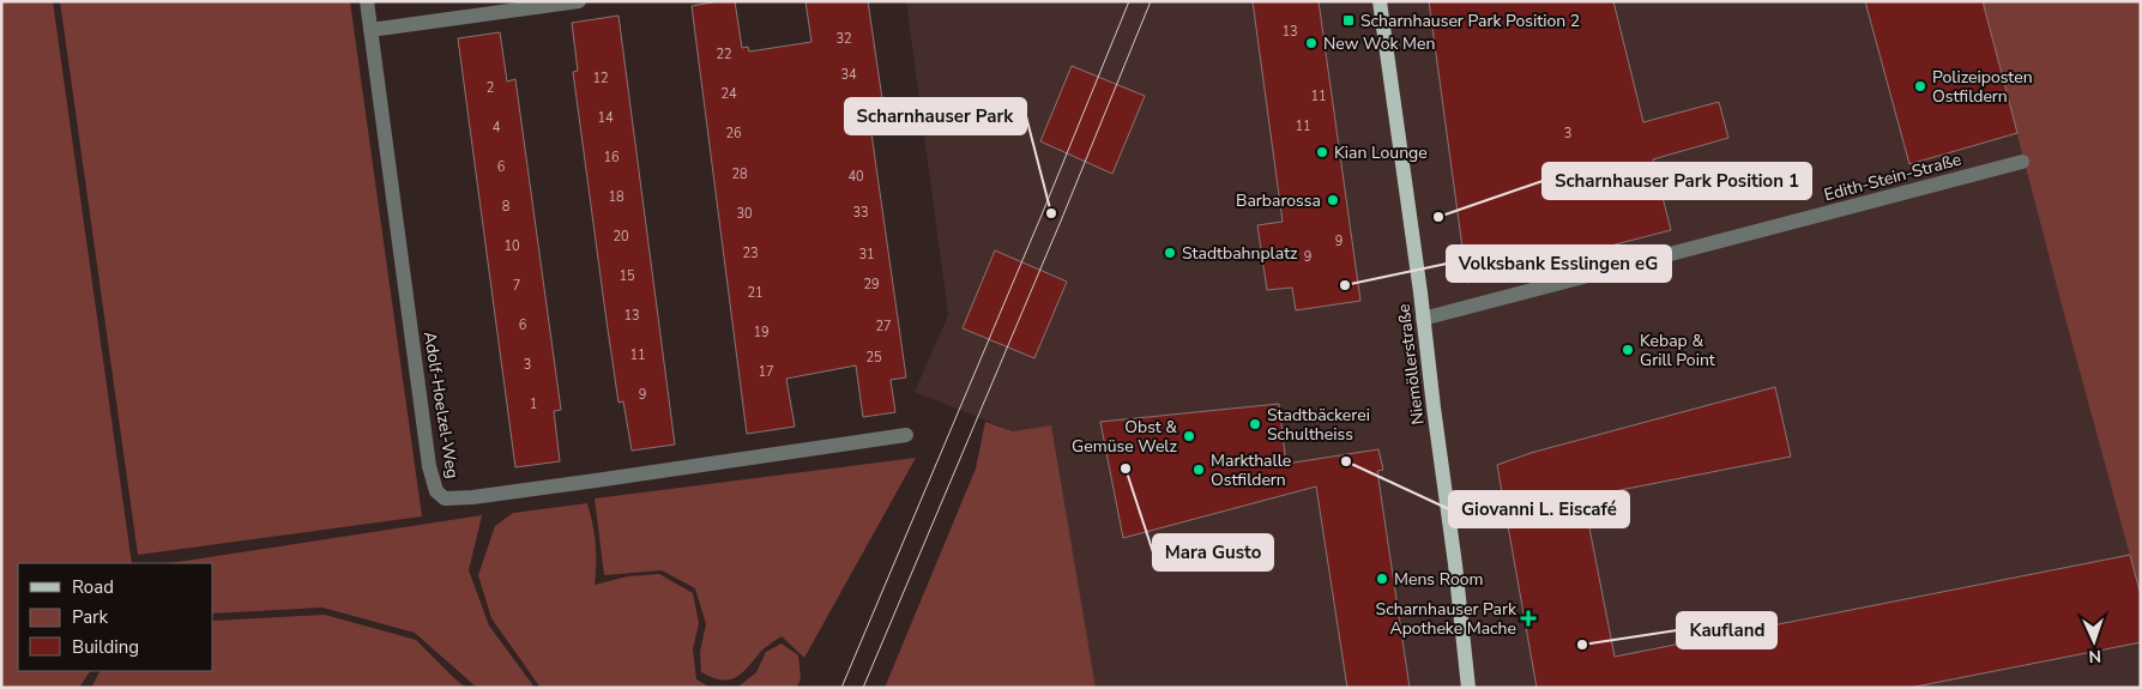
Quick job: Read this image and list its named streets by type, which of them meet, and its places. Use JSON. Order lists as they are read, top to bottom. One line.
{"streets":{"main road":["Niemöllerstraße"],"street":["Edith-Stein-Straße","Adolf-Hoelzel-Weg"]},"crossings":[["Edith-Stein-Straße","Niemöllerstraße"]],"places":{"transit":["Scharnhauser Park Position 2"],"other":["New Wok Men","Polizeiposten Ostfildern","Kian Lounge","Barbarossa","Scharnhauser Park","Scharnhauser Park Position 1","Stadtbahnplatz","Volksbank Esslingen eG","Kebap & Grill Point","Stadtbäckerei Schultheiss","Obst & Gemüse Welz","Giovanni L. Eiscafé","Mara Gusto","Markthalle Ostfildern","Mens Room","Kaufland"],"health":["Scharnhauser Park Apotheke Mache"]},"house_numbers":["13","32","22","34","12","2","24","11","14","11","4","26","3","16","6","28","40","18","8","33","30","20","9","10","23","31","9","15","29","7","21","13","6","27","19","11","25","3","17","9","1"],"legend":["Road","Park","Building"],"north":"bottom"}
